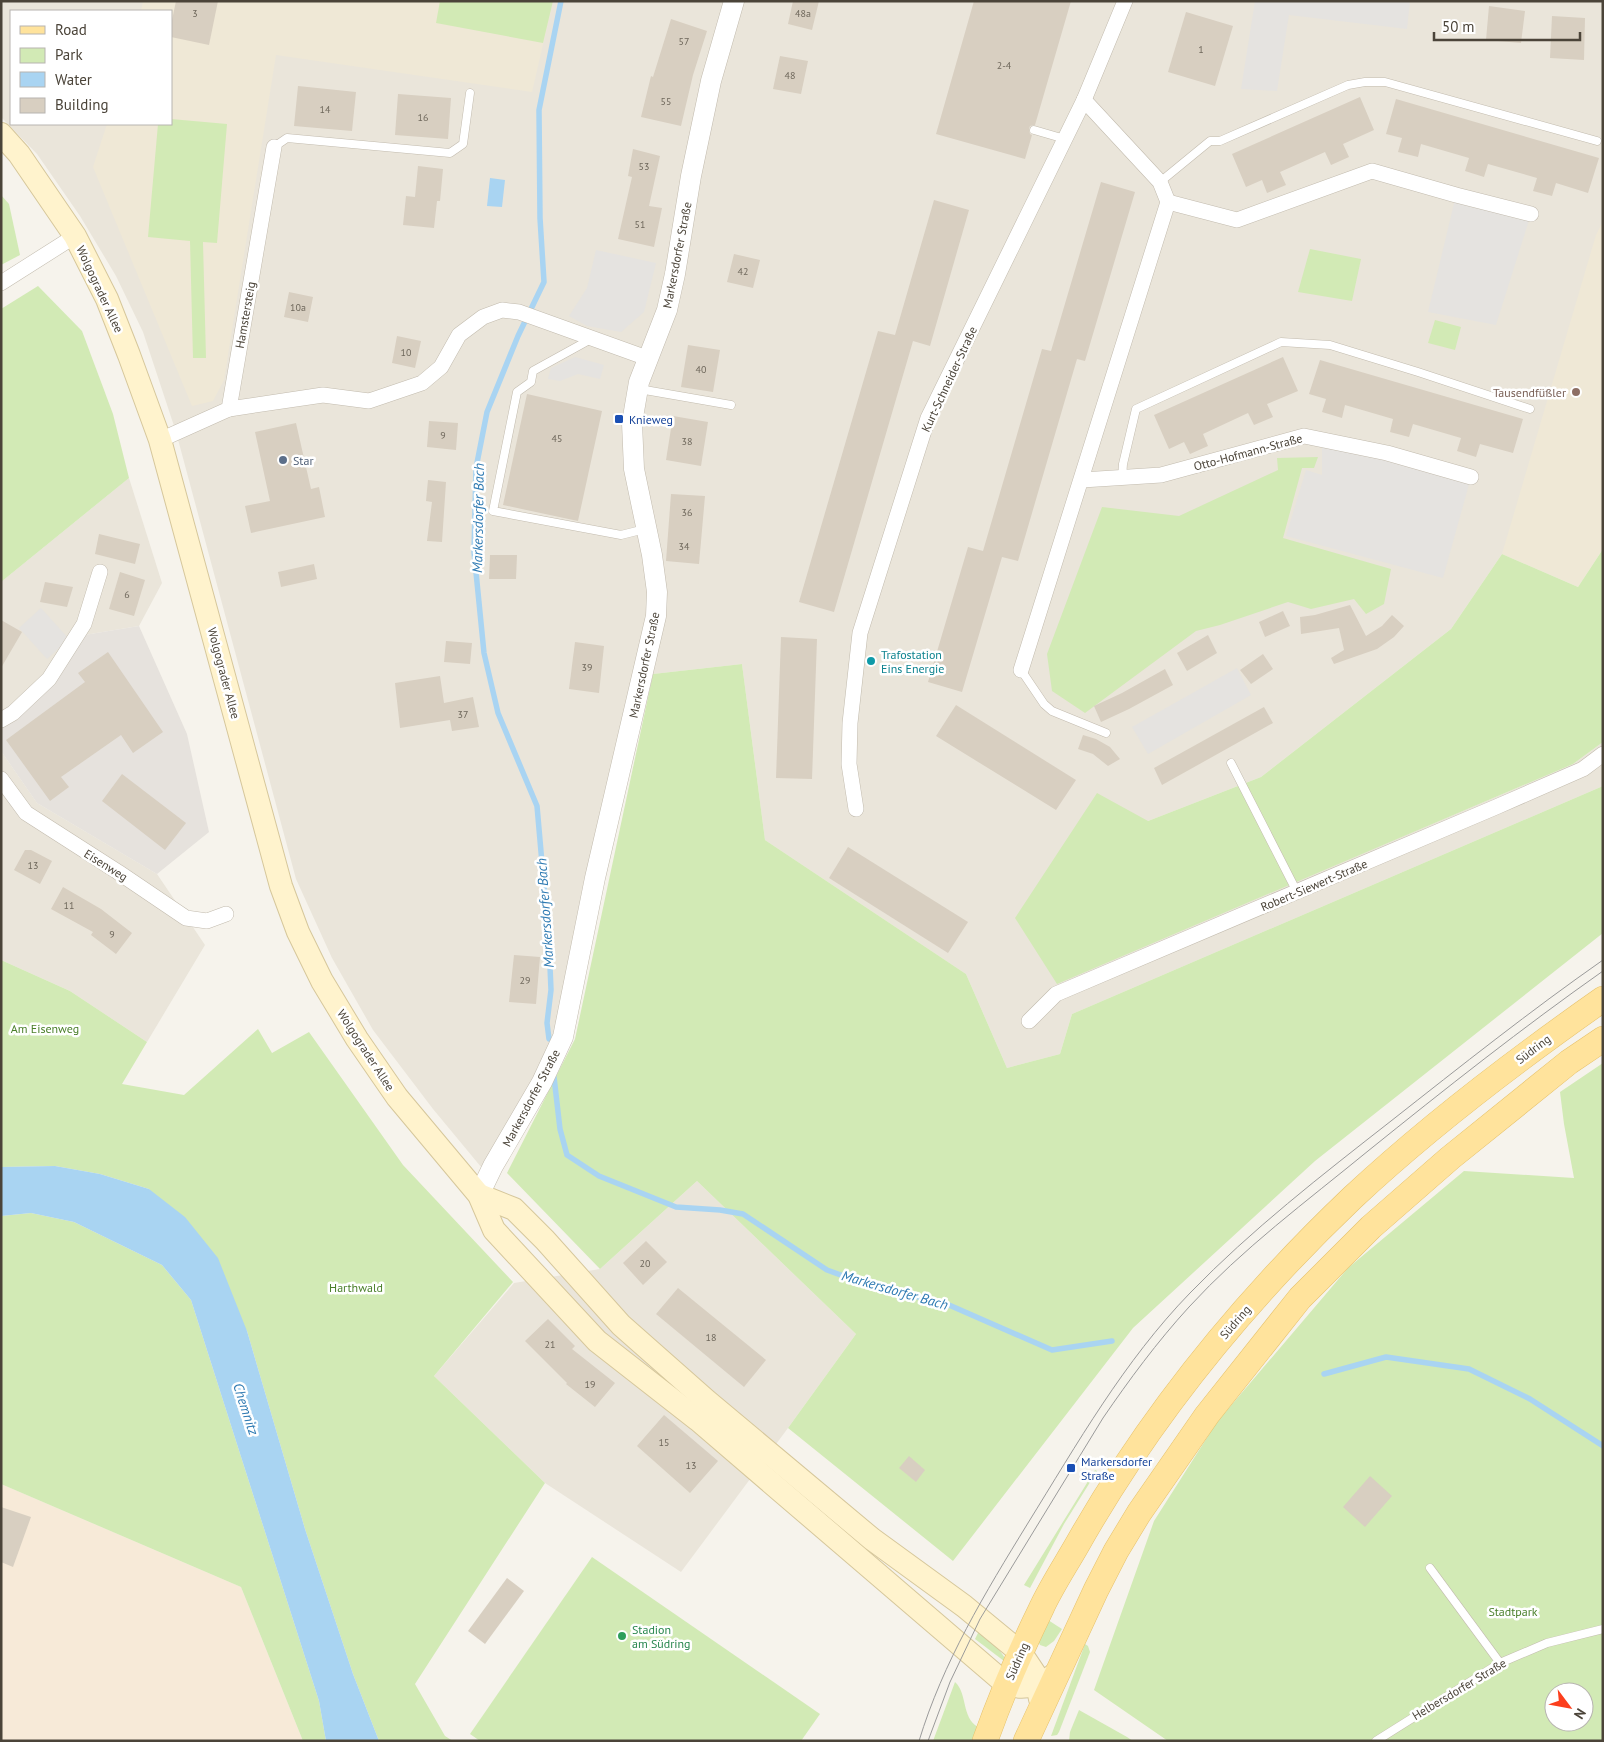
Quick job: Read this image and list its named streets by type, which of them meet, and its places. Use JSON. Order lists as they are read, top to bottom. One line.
{"streets":{"main road":["Wolgograder Allee","Südring"],"street":["Markersdorfer Straße","Hamstersteig","Kurt-Schneider-Straße","Otto-Hofmann-Straße","Eisenweg","Robert-Siewert-Straße"],"lane":["Helbersdorfer Straße"]},"crossings":[["Markersdorfer Straße","Wolgograder Allee"]],"water":["Markersdorfer Bach","Chemnitz"],"parks":["Am Eisenweg","Harthwald","Stadtpark"],"places":{"other":["Tausendfüßler","Star","Trafostation Eins Energie","Stadion am Südring"],"transit":["Knieweg","Markersdorfer Straße"]},"house_numbers":["3","48a","57","1","2-4","48","55","14","16","53","51","42","10a","10","40","9","45","38","36","34","6","39","37","13","11","9","29","20","18","21","19","15","13"],"legend":["Road","Park","Water","Building"],"scale_bar":"50 m","north":"bottom right"}
